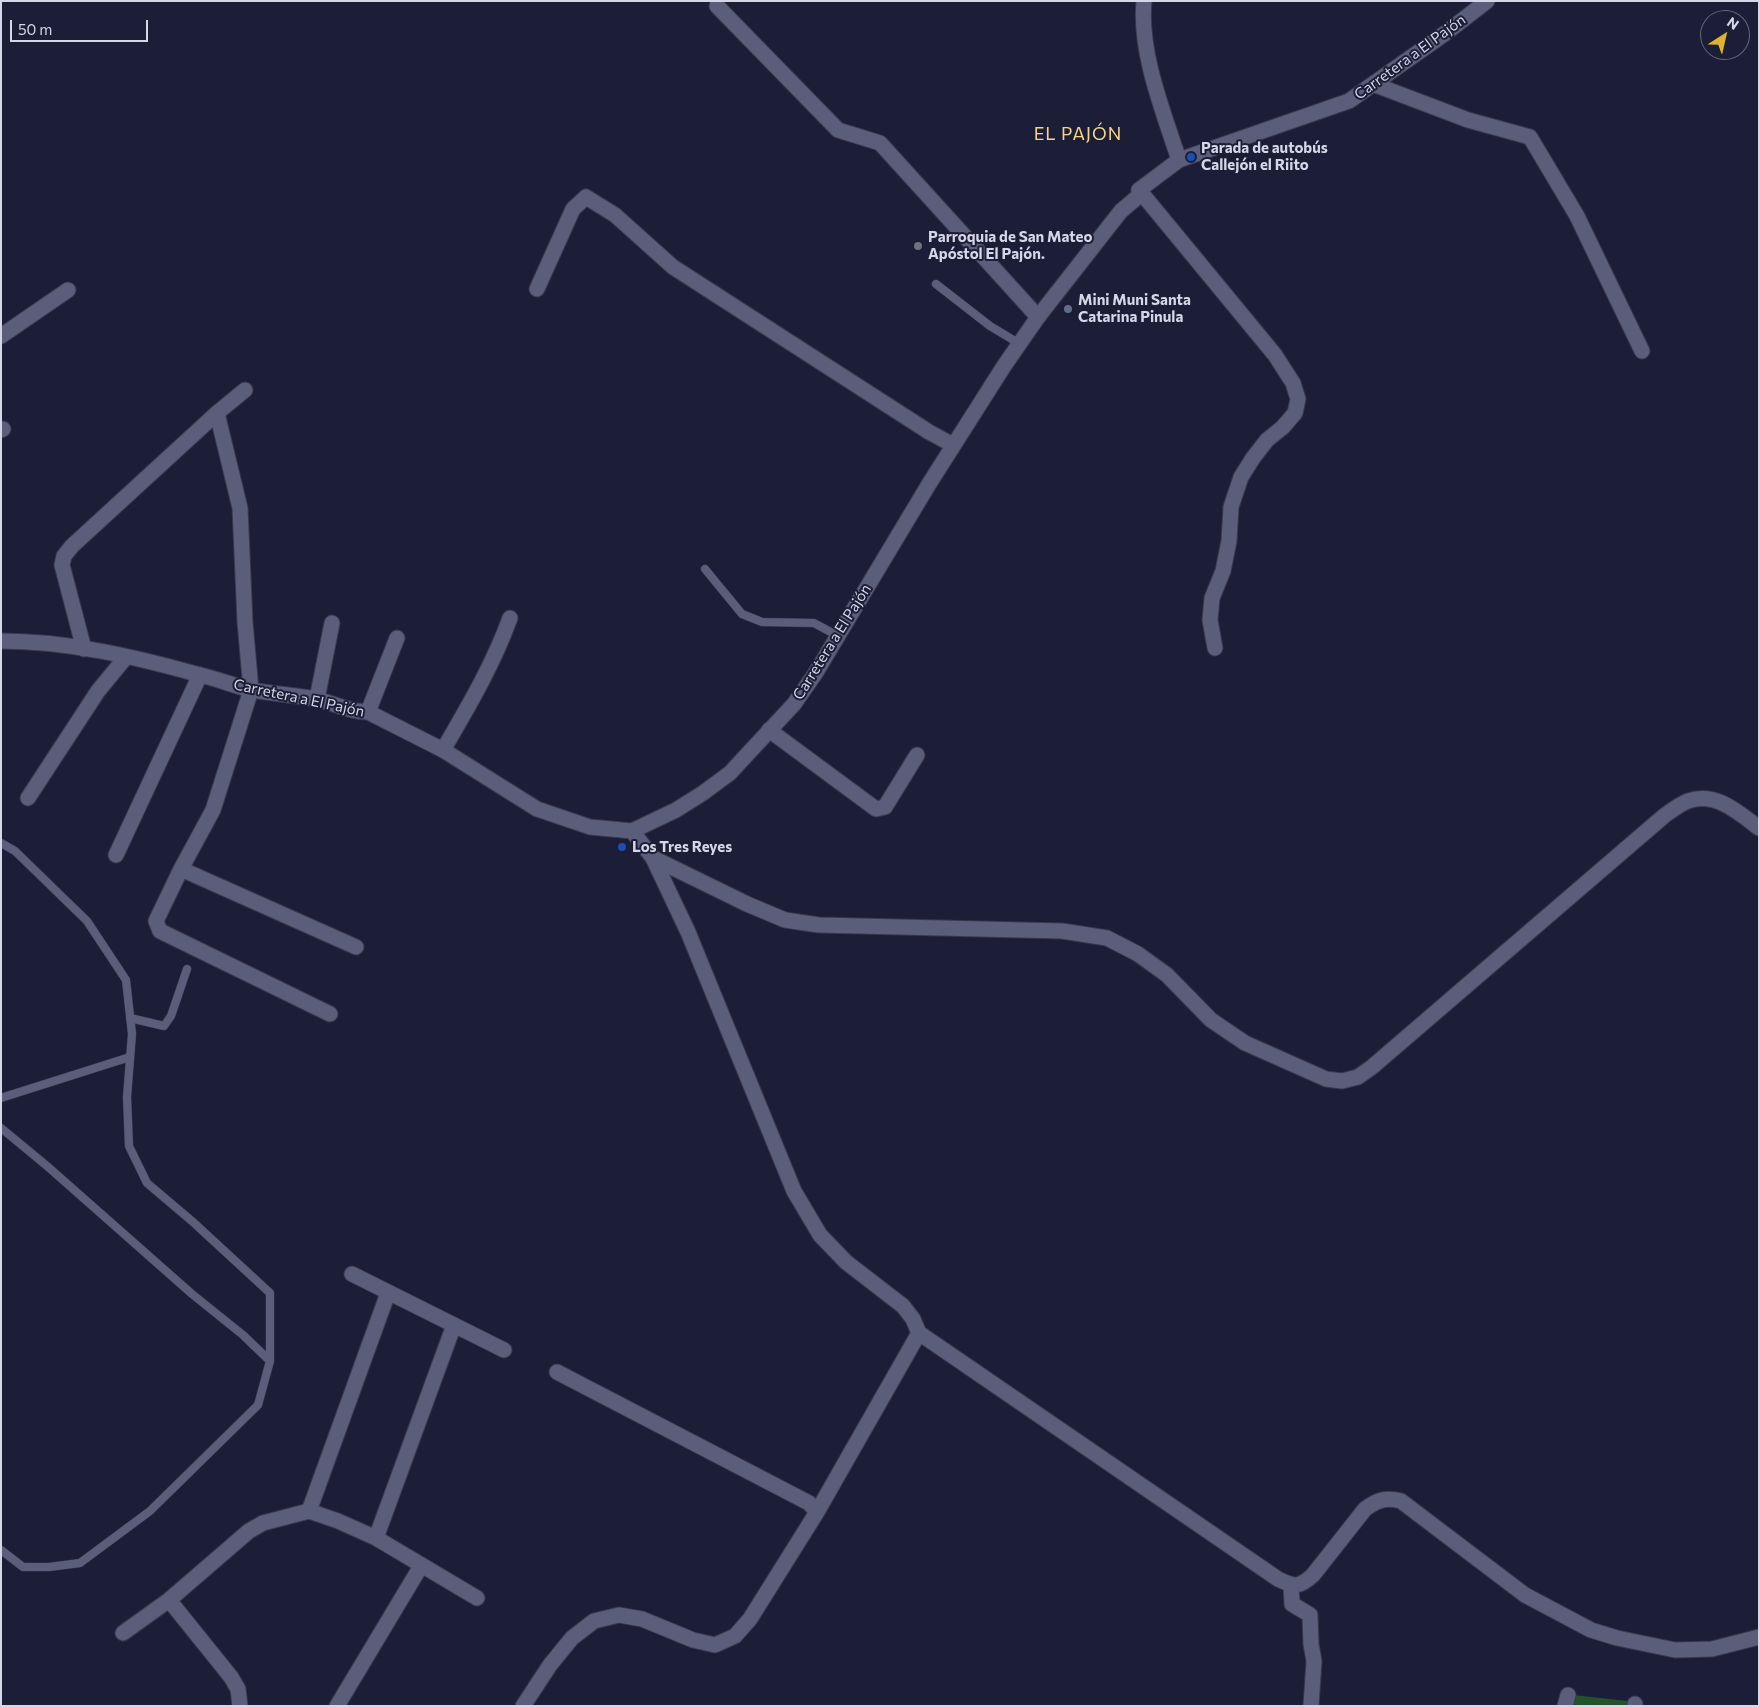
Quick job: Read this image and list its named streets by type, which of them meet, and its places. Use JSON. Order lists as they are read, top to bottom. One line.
{"streets":{"street":["Carretera a El Pajón"]},"districts":["EL PAJÓN"],"places":["Parada de autobús Callejón el Riito","Parroquia de San Mateo Apóstol El Pajón.","Mini Muni Santa Catarina Pinula","Los Tres Reyes"],"scale_bar":"50 m","north":"top right"}
